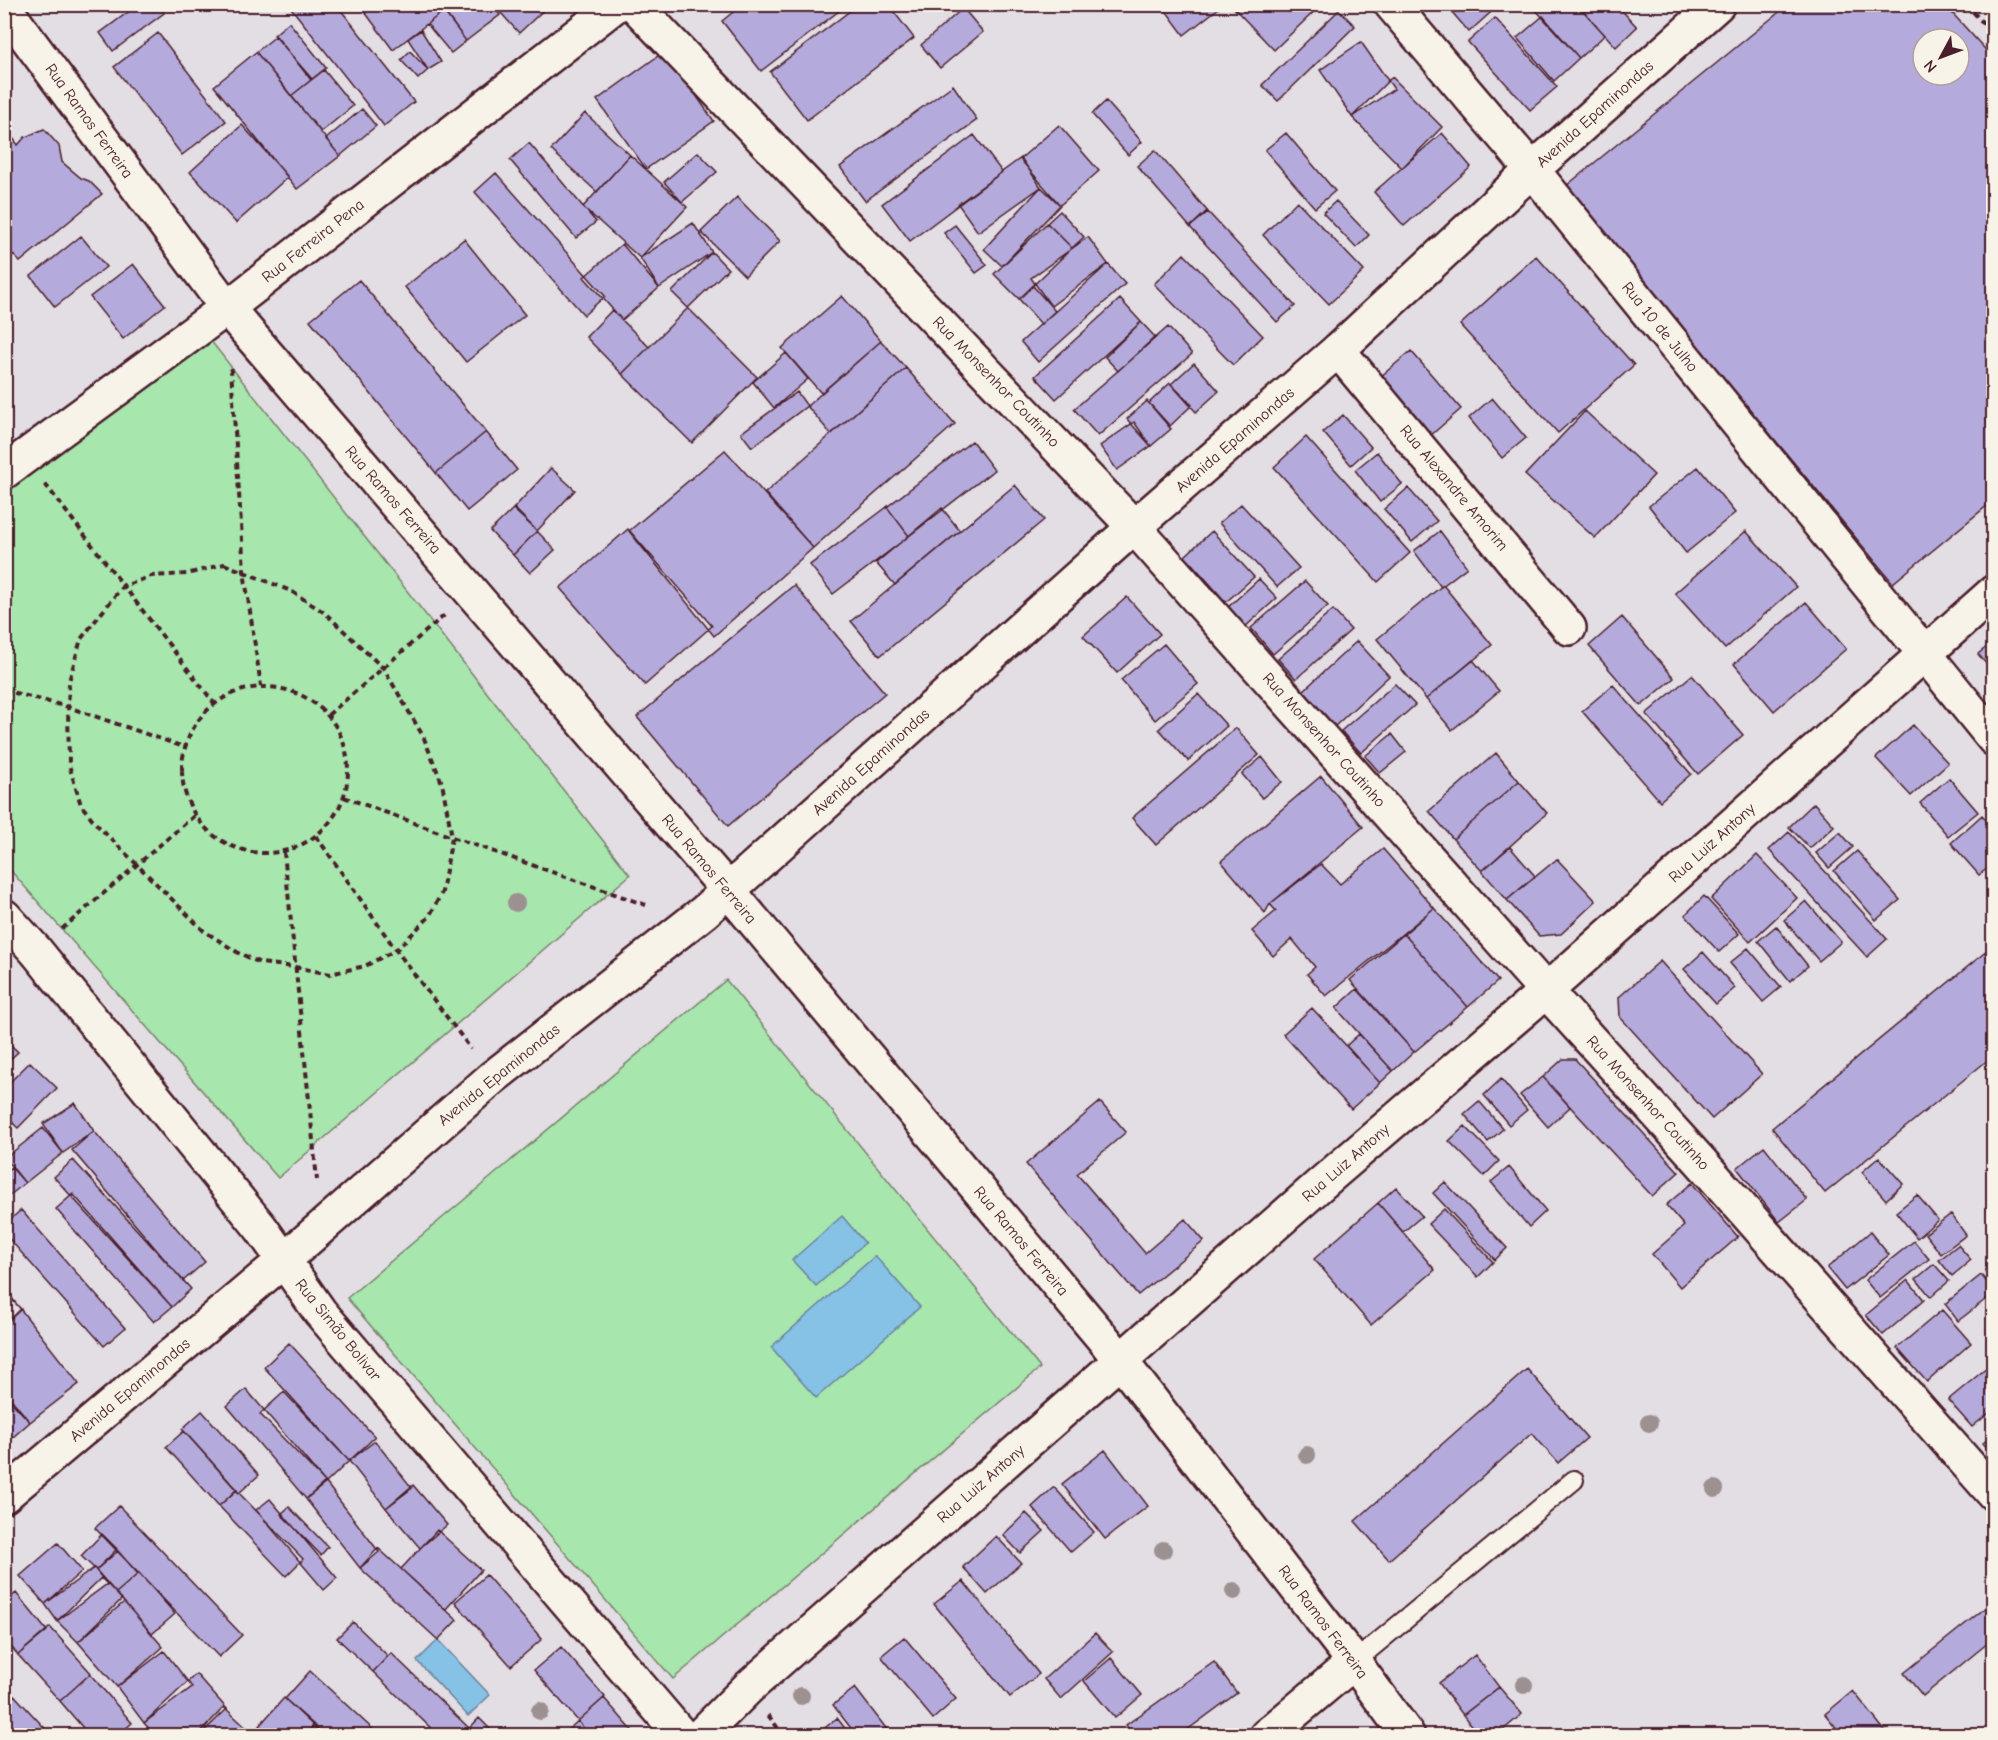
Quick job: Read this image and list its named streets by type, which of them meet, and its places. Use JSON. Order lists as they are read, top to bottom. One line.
{"streets":{"street":["Avenida Epaminondas","Rua Ramos Ferreira","Rua Ferreira Pena","Rua 10 de Julho","Rua Monsenhor Coutinho","Rua Alexandre Amorim","Rua Luiz Antony","Rua Simão Bolivar"]},"crossings":[["Avenida Epaminondas","Rua Ramos Ferreira"],["Avenida Epaminondas","Rua 10 de Julho"],["Avenida Epaminondas","Rua Monsenhor Coutinho"],["Avenida Epaminondas","Rua Alexandre Amorim"],["Avenida Epaminondas","Rua Simão Bolivar"],["Rua Ramos Ferreira","Rua Ferreira Pena"],["Rua Ramos Ferreira","Rua Luiz Antony"],["Rua 10 de Julho","Rua Luiz Antony"],["Rua Monsenhor Coutinho","Rua Luiz Antony"]],"north":"bottom left"}
